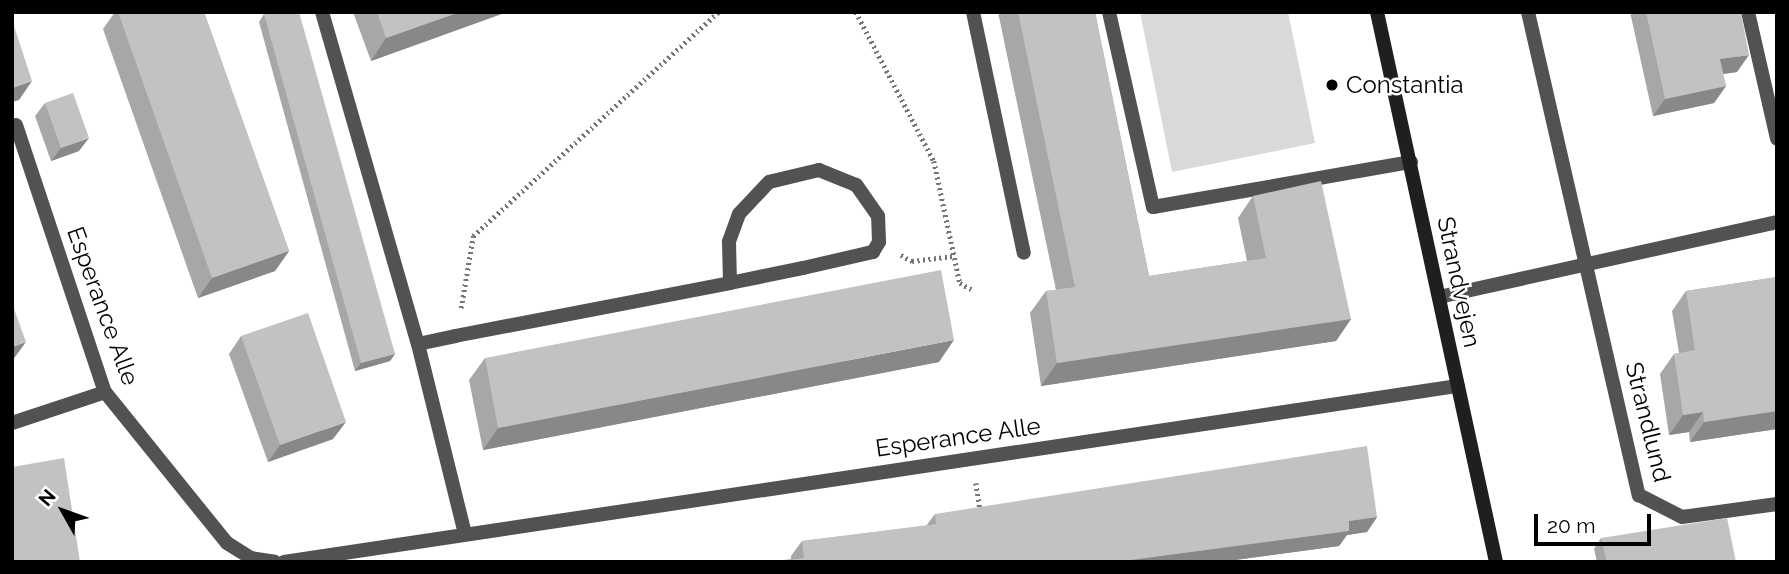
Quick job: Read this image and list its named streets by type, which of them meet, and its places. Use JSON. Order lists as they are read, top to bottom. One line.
{"streets":{"main road":["Strandvejen"],"street":["Esperance Alle","Strandlund"]},"crossings":[["Strandvejen","Esperance Alle"]],"places":["Constantia"],"scale_bar":"20 m","north":"top left"}
